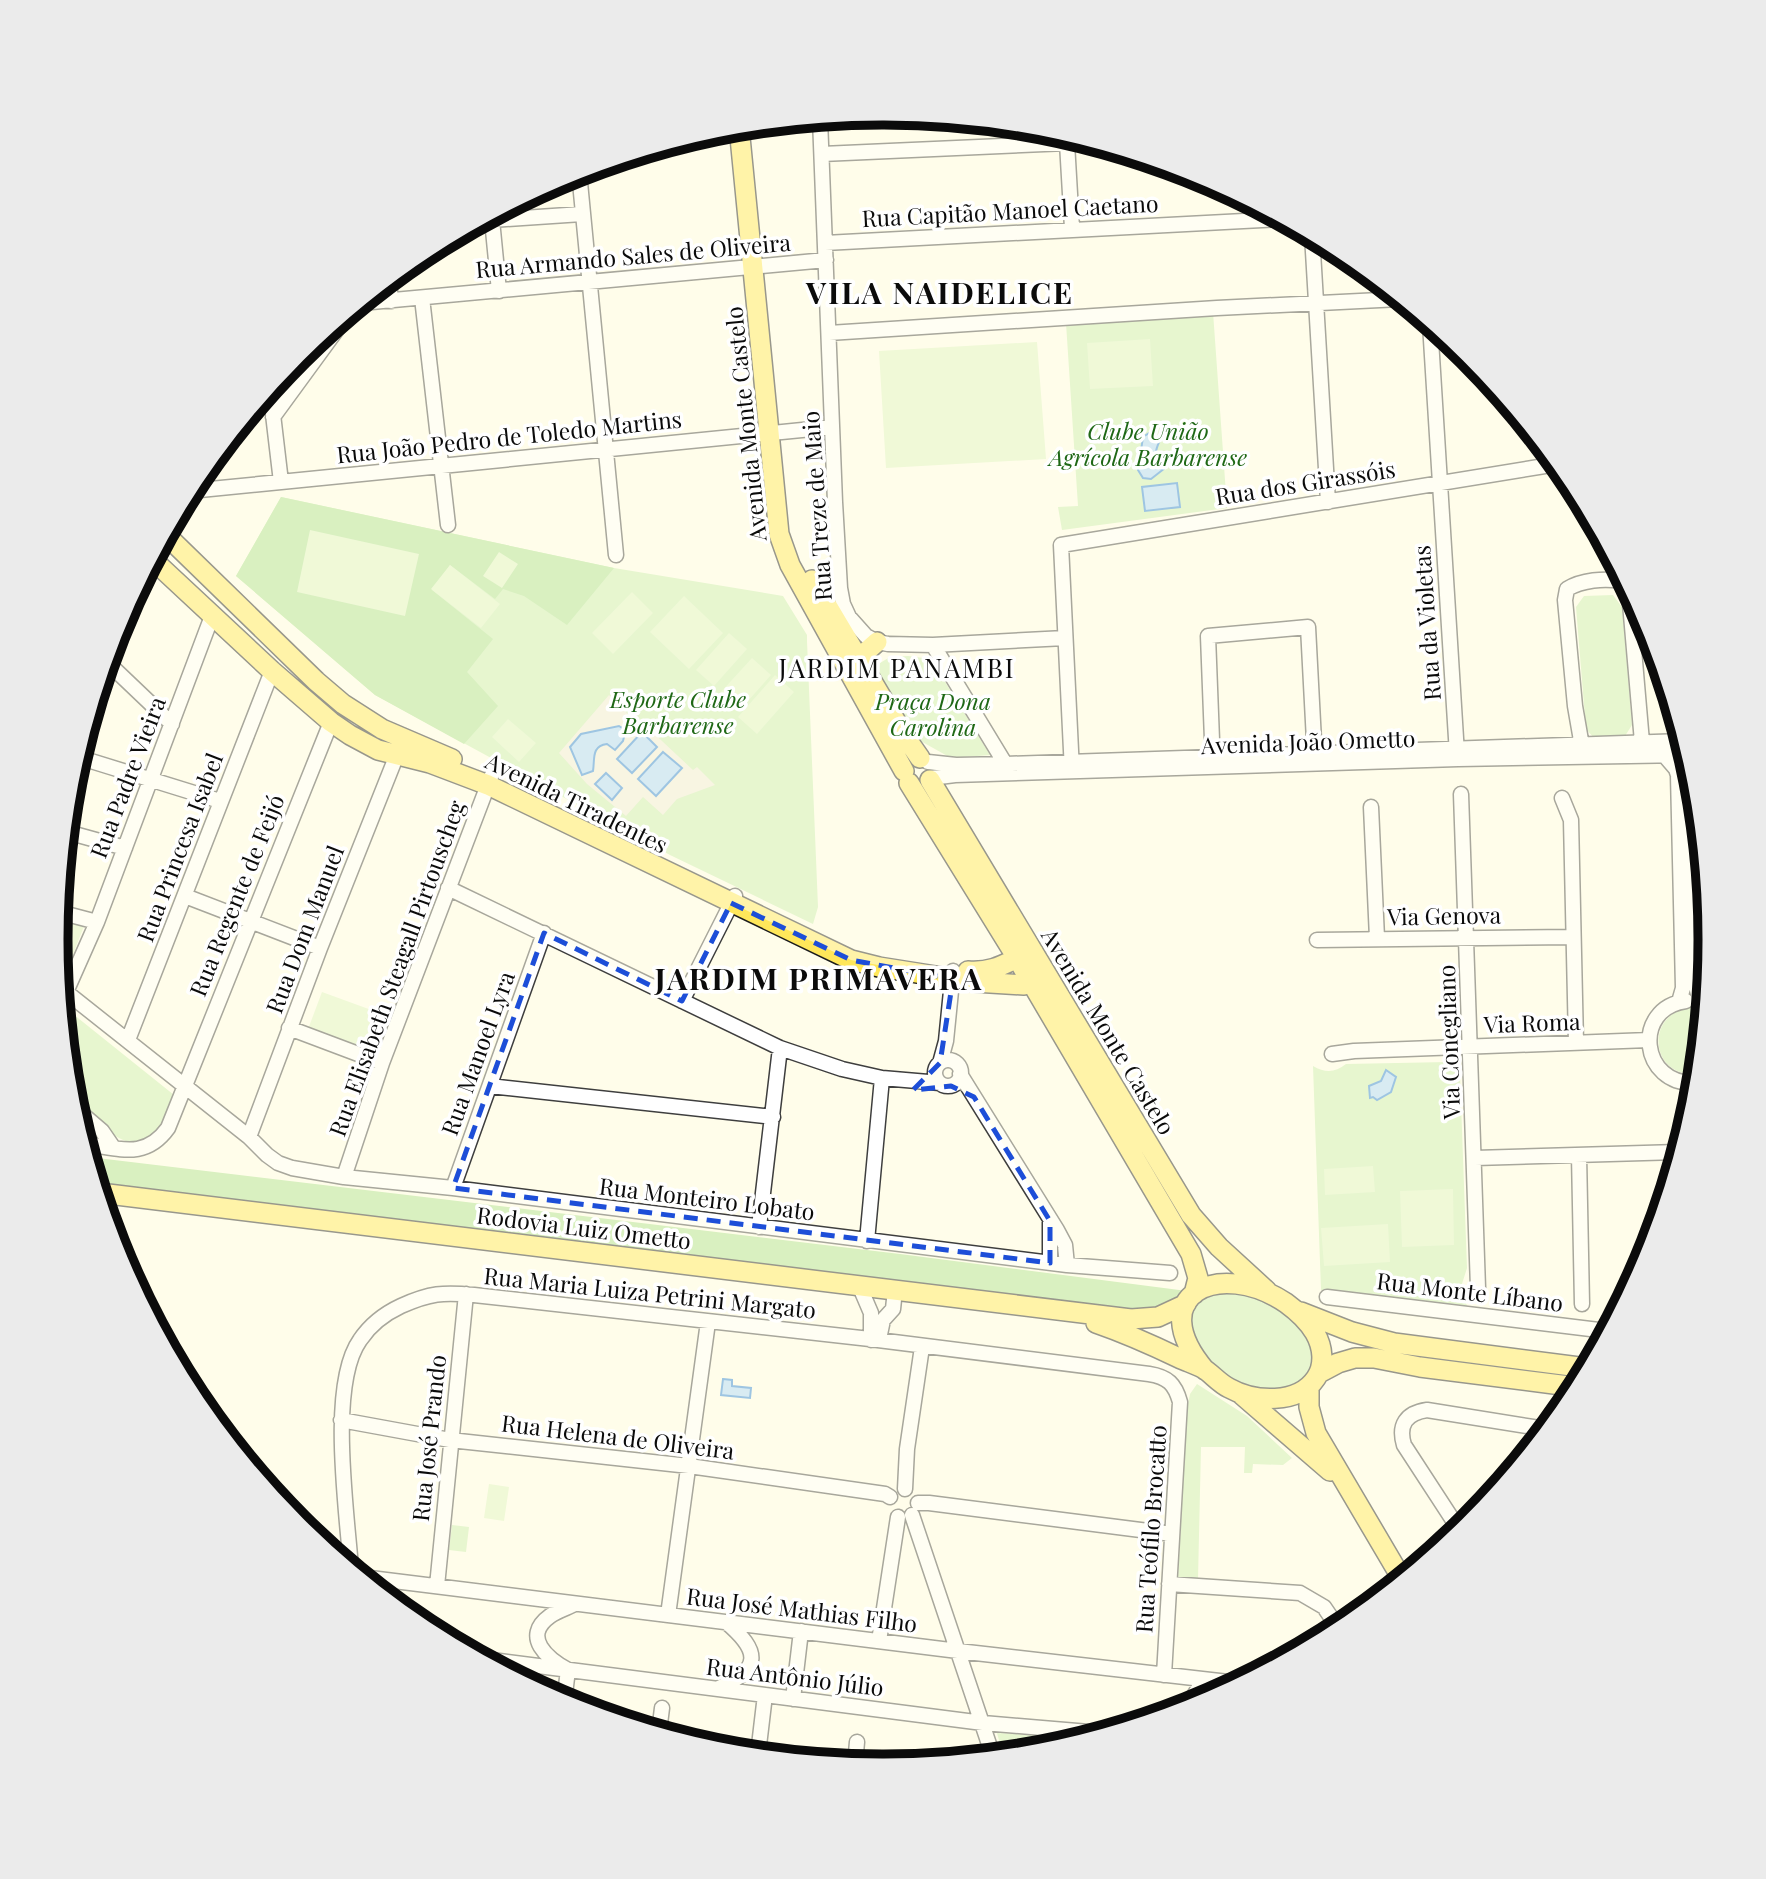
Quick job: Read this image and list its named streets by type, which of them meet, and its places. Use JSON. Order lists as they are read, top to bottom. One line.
{"streets":{"main road":["Avenida Monte Castelo","Avenida Tiradentes","Rodovia Luiz Ometto"],"street":["Rua Capitão Manoel Caetano","Rua Armando Sales de Oliveira","Rua João Pedro de Toledo Martins","Rua dos Girassóis","Rua Treze de Maio","Rua da Violetas","Avenida João Ometto","Rua Padre Vieira","Rua Princesa Isabel","Rua Regente de Feijó","Via Genova","Rua Dom Manuel","Rua Elisabeth Steagall Pirtouscheg","Via Roma","Via Conegliano","Rua Manoel Lyra","Rua Monteiro Lobato","Rua Monte Líbano","Rua Maria Luiza Petrini Margato","Rua Helena de Oliveira","Rua José Prando","Rua Teófilo Brocatto","Rua José Mathias Filho","Rua Antônio Júlio"]},"crossings":[["Rua Capitão Manoel Caetano","Rua Treze de Maio"],["Rua Armando Sales de Oliveira","Avenida Monte Castelo"],["Rua Armando Sales de Oliveira","Rua Treze de Maio"],["Avenida Monte Castelo","Rua João Pedro de Toledo Martins"],["Avenida Monte Castelo","Avenida João Ometto"],["Avenida Monte Castelo","Avenida Tiradentes"],["Avenida Monte Castelo","Rodovia Luiz Ometto"],["Rua João Pedro de Toledo Martins","Rua Treze de Maio"],["Rua dos Girassóis","Rua da Violetas"],["Rua da Violetas","Avenida João Ometto"],["Rua Padre Vieira","Avenida Tiradentes"],["Avenida Tiradentes","Rua Princesa Isabel"],["Avenida Tiradentes","Rua Regente de Feijó"],["Avenida Tiradentes","Rua Dom Manuel"],["Avenida Tiradentes","Rua Elisabeth Steagall Pirtouscheg"],["Rua Princesa Isabel","Rua Monteiro Lobato"],["Rua Regente de Feijó","Rua Monteiro Lobato"],["Via Genova","Via Conegliano"],["Rua Dom Manuel","Rua Monteiro Lobato"],["Rua Elisabeth Steagall Pirtouscheg","Rua Monteiro Lobato"],["Via Roma","Via Conegliano"],["Rua Manoel Lyra","Rua Monteiro Lobato"],["Rua Maria Luiza Petrini Margato","Rua Helena de Oliveira"],["Rua Maria Luiza Petrini Margato","Rua José Prando"],["Rua Maria Luiza Petrini Margato","Rua Teófilo Brocatto"],["Rua Helena de Oliveira","Rua José Prando"],["Rua José Prando","Rua José Mathias Filho"],["Rua Teófilo Brocatto","Rua José Mathias Filho"]],"districts":["VILA NAIDELICE","JARDIM PANAMBI","JARDIM PRIMAVERA"],"parks":["Clube União Agrícola Barbarense","Esporte Clube Barbarense","Praça Dona Carolina"]}
